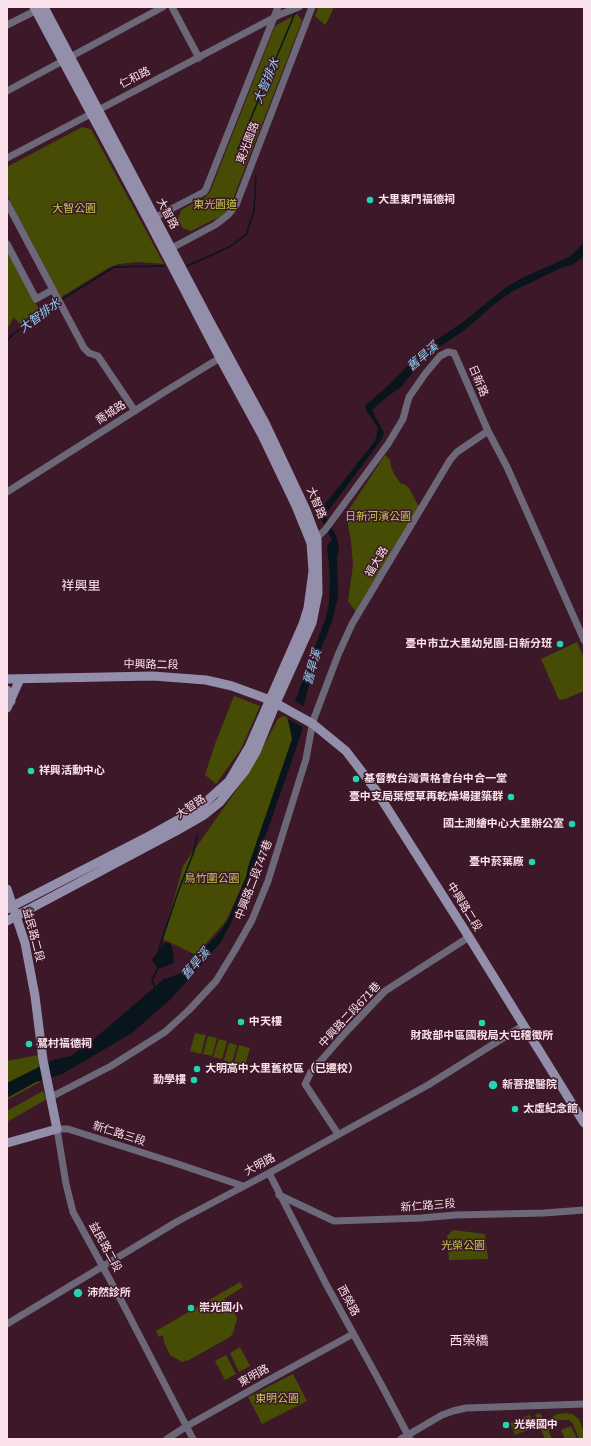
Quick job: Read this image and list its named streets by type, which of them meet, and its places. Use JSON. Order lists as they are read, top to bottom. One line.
{"streets":{"street":["仁和路","東光園路","大智路","日新路","喬城路","福大路","中興路二段","中興路二段747巷","益民路二段","中興路二段671巷","新仁路三段","大明路","西榮路","東明路"]},"crossings":[["仁和路","東光園路"],["仁和路","大智路"],["東光園路","大智路"],["大智路","日新路"],["大智路","喬城路"],["大智路","中興路二段"],["大智路","益民路二段"],["日新路","福大路"],["福大路","中興路二段"],["福大路","中興路二段747巷"],["中興路二段","中興路二段747巷"],["中興路二段","中興路二段671巷"],["中興路二段","大明路"],["中興路二段747巷","益民路二段"],["益民路二段","新仁路三段"],["益民路二段","大明路"],["益民路二段","東明路"],["中興路二段671巷","大明路"],["新仁路三段","大明路"],["新仁路三段","西榮路"],["大明路","西榮路"],["西榮路","東明路"]],"districts":["祥興里","西榮橋"],"water":["大智排水","舊旱溪"],"parks":["東光園道","大智公園","日新河濱公園","鳥竹圍公園","光榮公園","東明公園"],"places":["大里東門福德祠","臺中市立大里幼兒園-日新分班","祥興活動中心","基督教台灣貴格會台中合一堂","臺中支局葉煙草再乾燥場建築群","國土測繪中心大里辦公室","臺中菸葉廠","中天樓","財政部中區國稅局大屯稽徵所","鷺村福德祠","大明高中大里舊校區（已遷校）","勤學樓","新菩提醫院","太虛紀念館","沛然診所","崇光國小","光榮國中"]}
